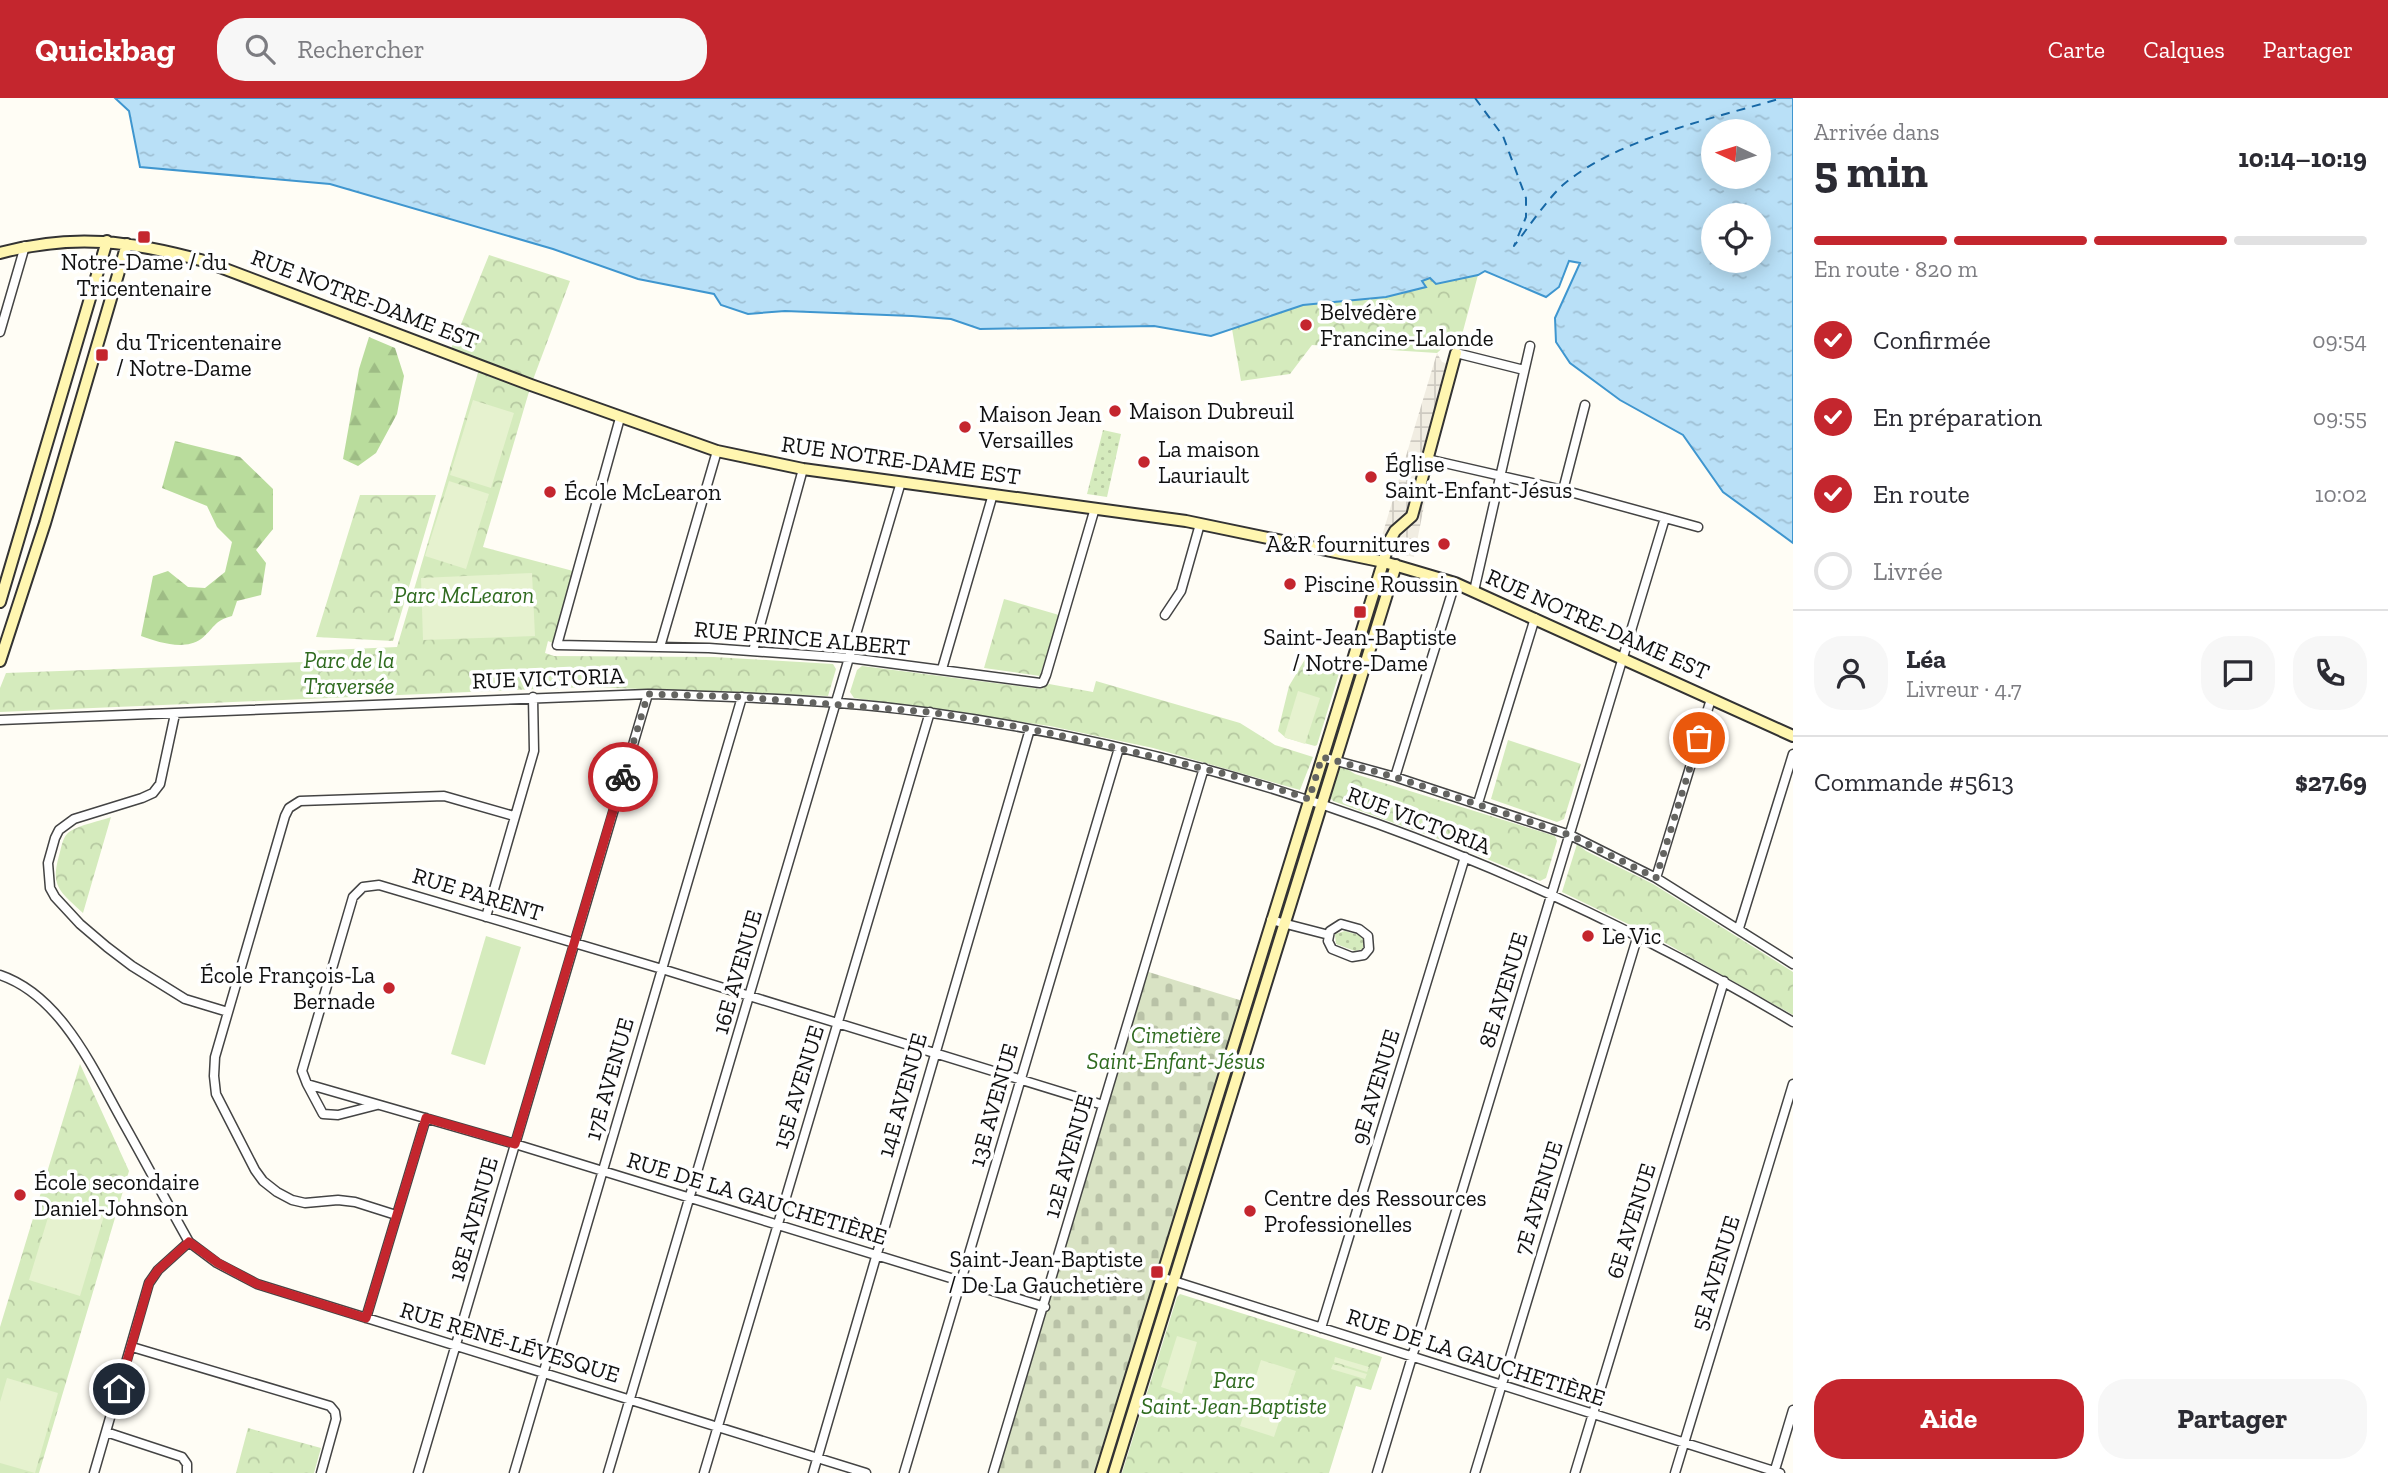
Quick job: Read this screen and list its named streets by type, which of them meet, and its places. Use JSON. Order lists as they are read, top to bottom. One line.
{"streets":{"main road":["RUE NOTRE-DAME EST"],"street":["RUE PRINCE ALBERT","RUE VICTORIA","RUE PARENT","16E AVENUE","8E AVENUE","17E AVENUE","15E AVENUE","9E AVENUE","14E AVENUE","13E AVENUE","12E AVENUE","RUE DE LA GAUCHETIÈRE","7E AVENUE","18E AVENUE","6E AVENUE","5E AVENUE","RUE RENÉ-LÉVESQUE"]},"crossings":[["RUE NOTRE-DAME EST","RUE PRINCE ALBERT"],["RUE NOTRE-DAME EST","16E AVENUE"],["RUE NOTRE-DAME EST","8E AVENUE"],["RUE PRINCE ALBERT","16E AVENUE"],["RUE VICTORIA","16E AVENUE"],["RUE VICTORIA","8E AVENUE"],["RUE VICTORIA","17E AVENUE"],["RUE VICTORIA","15E AVENUE"],["RUE VICTORIA","9E AVENUE"],["RUE VICTORIA","14E AVENUE"],["RUE VICTORIA","13E AVENUE"],["RUE VICTORIA","12E AVENUE"],["RUE VICTORIA","7E AVENUE"],["RUE VICTORIA","18E AVENUE"],["RUE VICTORIA","6E AVENUE"],["RUE PARENT","16E AVENUE"],["RUE PARENT","17E AVENUE"],["RUE PARENT","15E AVENUE"],["RUE PARENT","14E AVENUE"],["RUE PARENT","13E AVENUE"],["RUE PARENT","12E AVENUE"],["RUE PARENT","RUE DE LA GAUCHETIÈRE"],["RUE PARENT","18E AVENUE"],["16E AVENUE","RUE DE LA GAUCHETIÈRE"],["16E AVENUE","RUE RENÉ-LÉVESQUE"],["8E AVENUE","RUE DE LA GAUCHETIÈRE"],["17E AVENUE","RUE DE LA GAUCHETIÈRE"],["17E AVENUE","RUE RENÉ-LÉVESQUE"],["15E AVENUE","RUE DE LA GAUCHETIÈRE"],["15E AVENUE","RUE RENÉ-LÉVESQUE"],["9E AVENUE","RUE DE LA GAUCHETIÈRE"],["14E AVENUE","RUE DE LA GAUCHETIÈRE"],["14E AVENUE","RUE RENÉ-LÉVESQUE"],["13E AVENUE","RUE DE LA GAUCHETIÈRE"],["12E AVENUE","RUE DE LA GAUCHETIÈRE"],["RUE DE LA GAUCHETIÈRE","7E AVENUE"],["RUE DE LA GAUCHETIÈRE","18E AVENUE"],["RUE DE LA GAUCHETIÈRE","6E AVENUE"],["RUE DE LA GAUCHETIÈRE","5E AVENUE"],["18E AVENUE","RUE RENÉ-LÉVESQUE"]],"parks":["Parc McLearon","Parc de la Traversée","Cimetière Saint-Enfant-Jésus","Parc Saint-Jean-Baptiste"],"places":{"transit":["Notre-Dame / du Tricentenaire","du Tricentenaire / Notre-Dame","Saint-Jean-Baptiste / Notre-Dame","Saint-Jean-Baptiste / De La Gauchetière"],"other":["Belvédère Francine-Lalonde","Maison Dubreuil","Maison Jean Versailles","La maison Lauriault","Église Saint-Enfant-Jésus","École McLearon","A&R fournitures","Piscine Roussin","Le Vic","École François-La Bernade","École secondaire Daniel-Johnson","Centre des Ressources Professionelles"]},"north":"left","page":{"header":"Quickbag","search":"Rechercher","nav":["Carte","Calques","Partager"],"heading":["5 min","Arrivée dans","10:14–10:19"],"panel":["Léa","Livreur · 4.7","Commande #5613","$27.69"],"bar":"En route · 820 m","list":[["Confirmée","09:54"],["En préparation","09:55"],["En route","10:02"],"Livrée"],"buttons":["Aide","Partager"]}}
